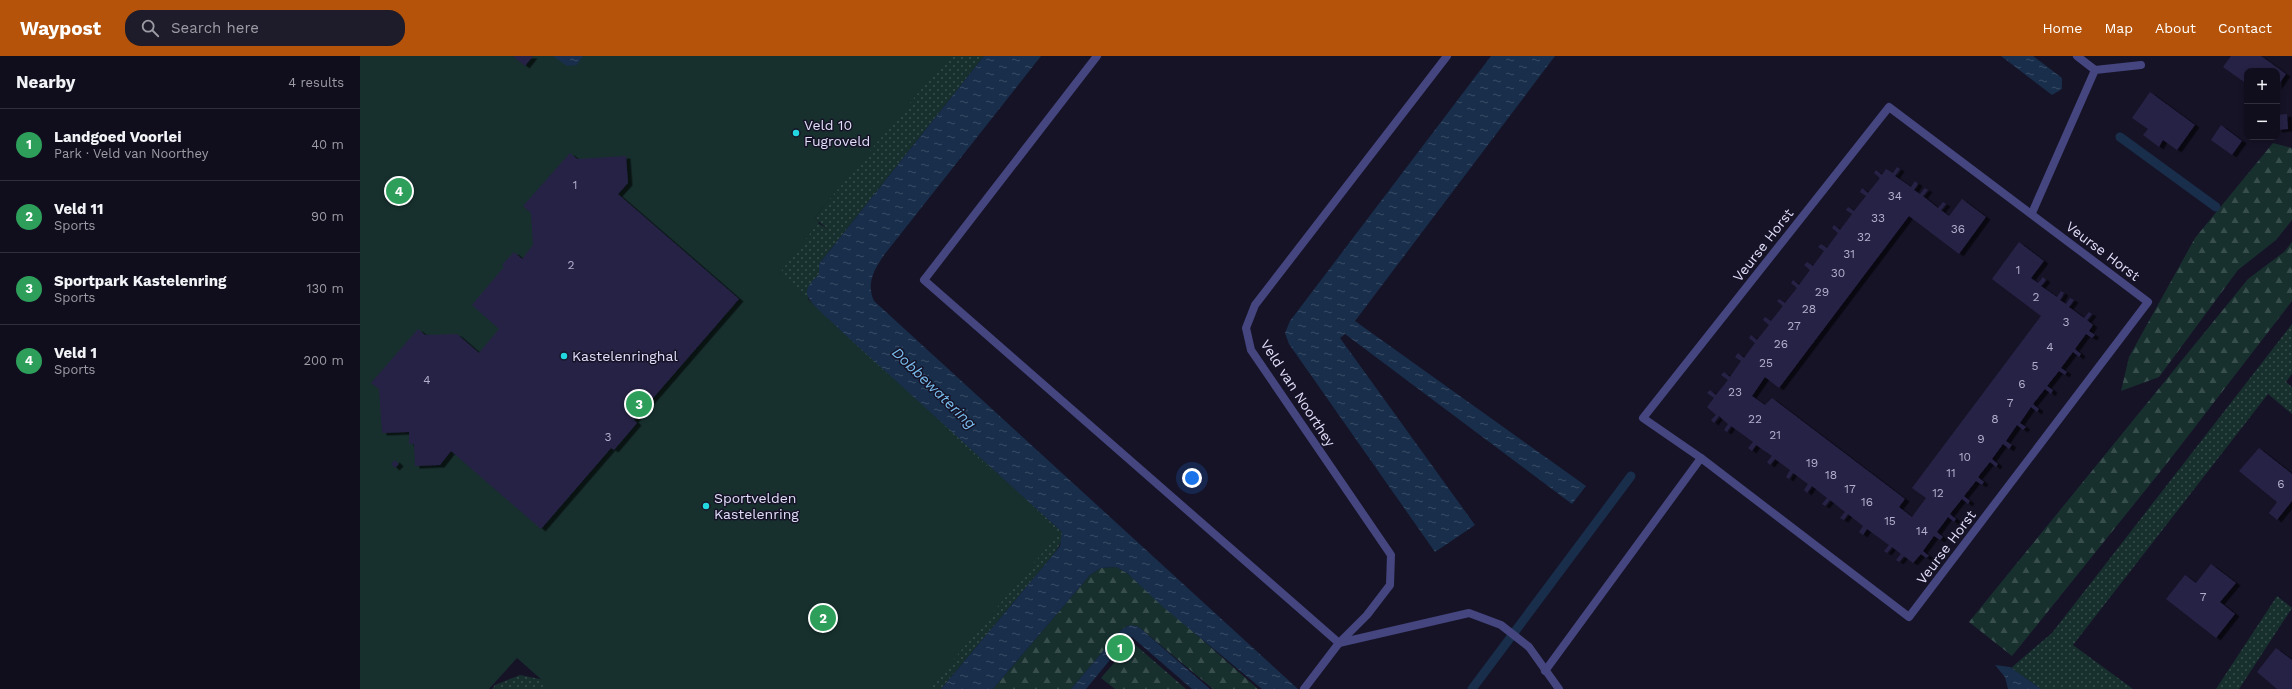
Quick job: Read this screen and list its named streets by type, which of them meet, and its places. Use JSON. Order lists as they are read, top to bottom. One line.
{"streets":{"street":["Veurse Horst","Veld van Noorthey"]},"water":["Dobbewatering"],"places":["Veld 10 Fugroveld","Kastelenringhal","Sportvelden Kastelenring"],"house_numbers":["1","34","33","36","32","31","2","1","30","29","2","28","3","27","26","4","25","5","4","6","23","7","22","8","21","3","9","10","19","11","18","6","17","12","16","15","14","7"],"page":{"header":"Waypost","search":"Search here","nav":["Home","Map","About","Contact"],"heading":["Nearby","4 results"],"map_buttons":["+","−"],"list":[{"mark":"1","name":"Landgoed Voorlei","note":"Park · Veld van Noorthey","value":"40 m"},{"mark":"2","name":"Veld 11","note":"Sports","value":"90 m"},{"mark":"3","name":"Sportpark Kastelenring","note":"Sports","value":"130 m"},{"mark":"4","name":"Veld 1","note":"Sports","value":"200 m"}],"pins":["4","3","2","1"]}}
